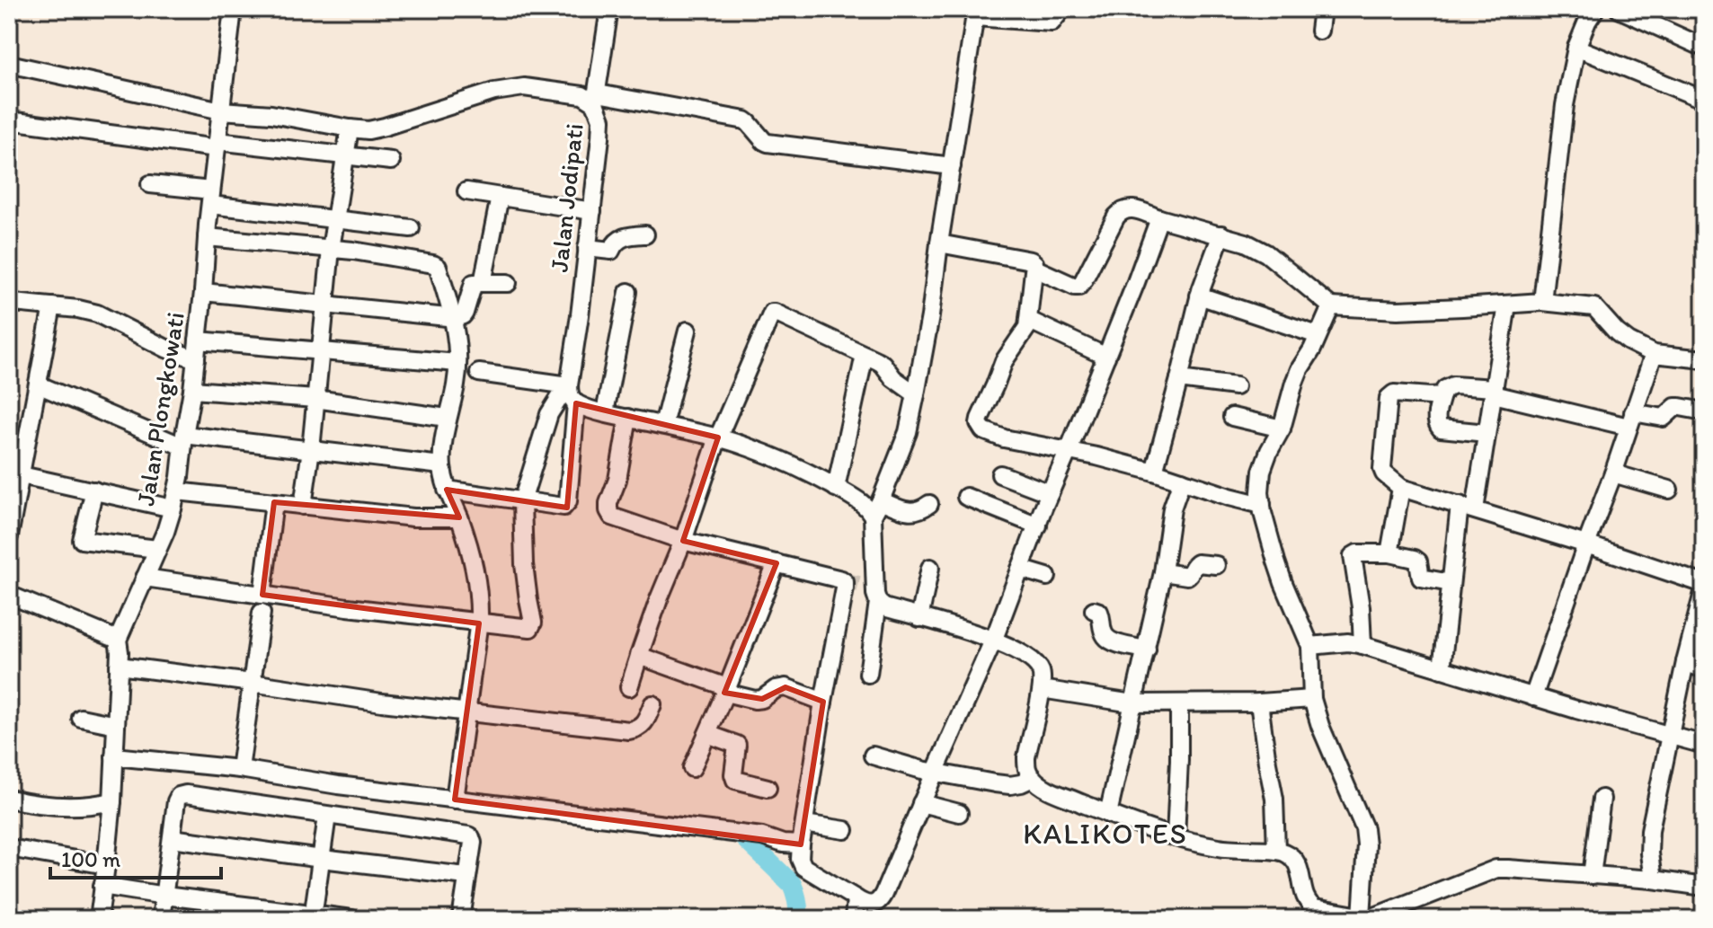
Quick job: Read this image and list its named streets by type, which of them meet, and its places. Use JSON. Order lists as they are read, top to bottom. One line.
{"streets":{"street":["Jalan Jodipati","Jalan Plongkowati"]},"crossings":[["Jalan Jodipati","Jalan Plongkowati"]],"districts":["KALIKOTES"],"scale_bar":"100 m"}
